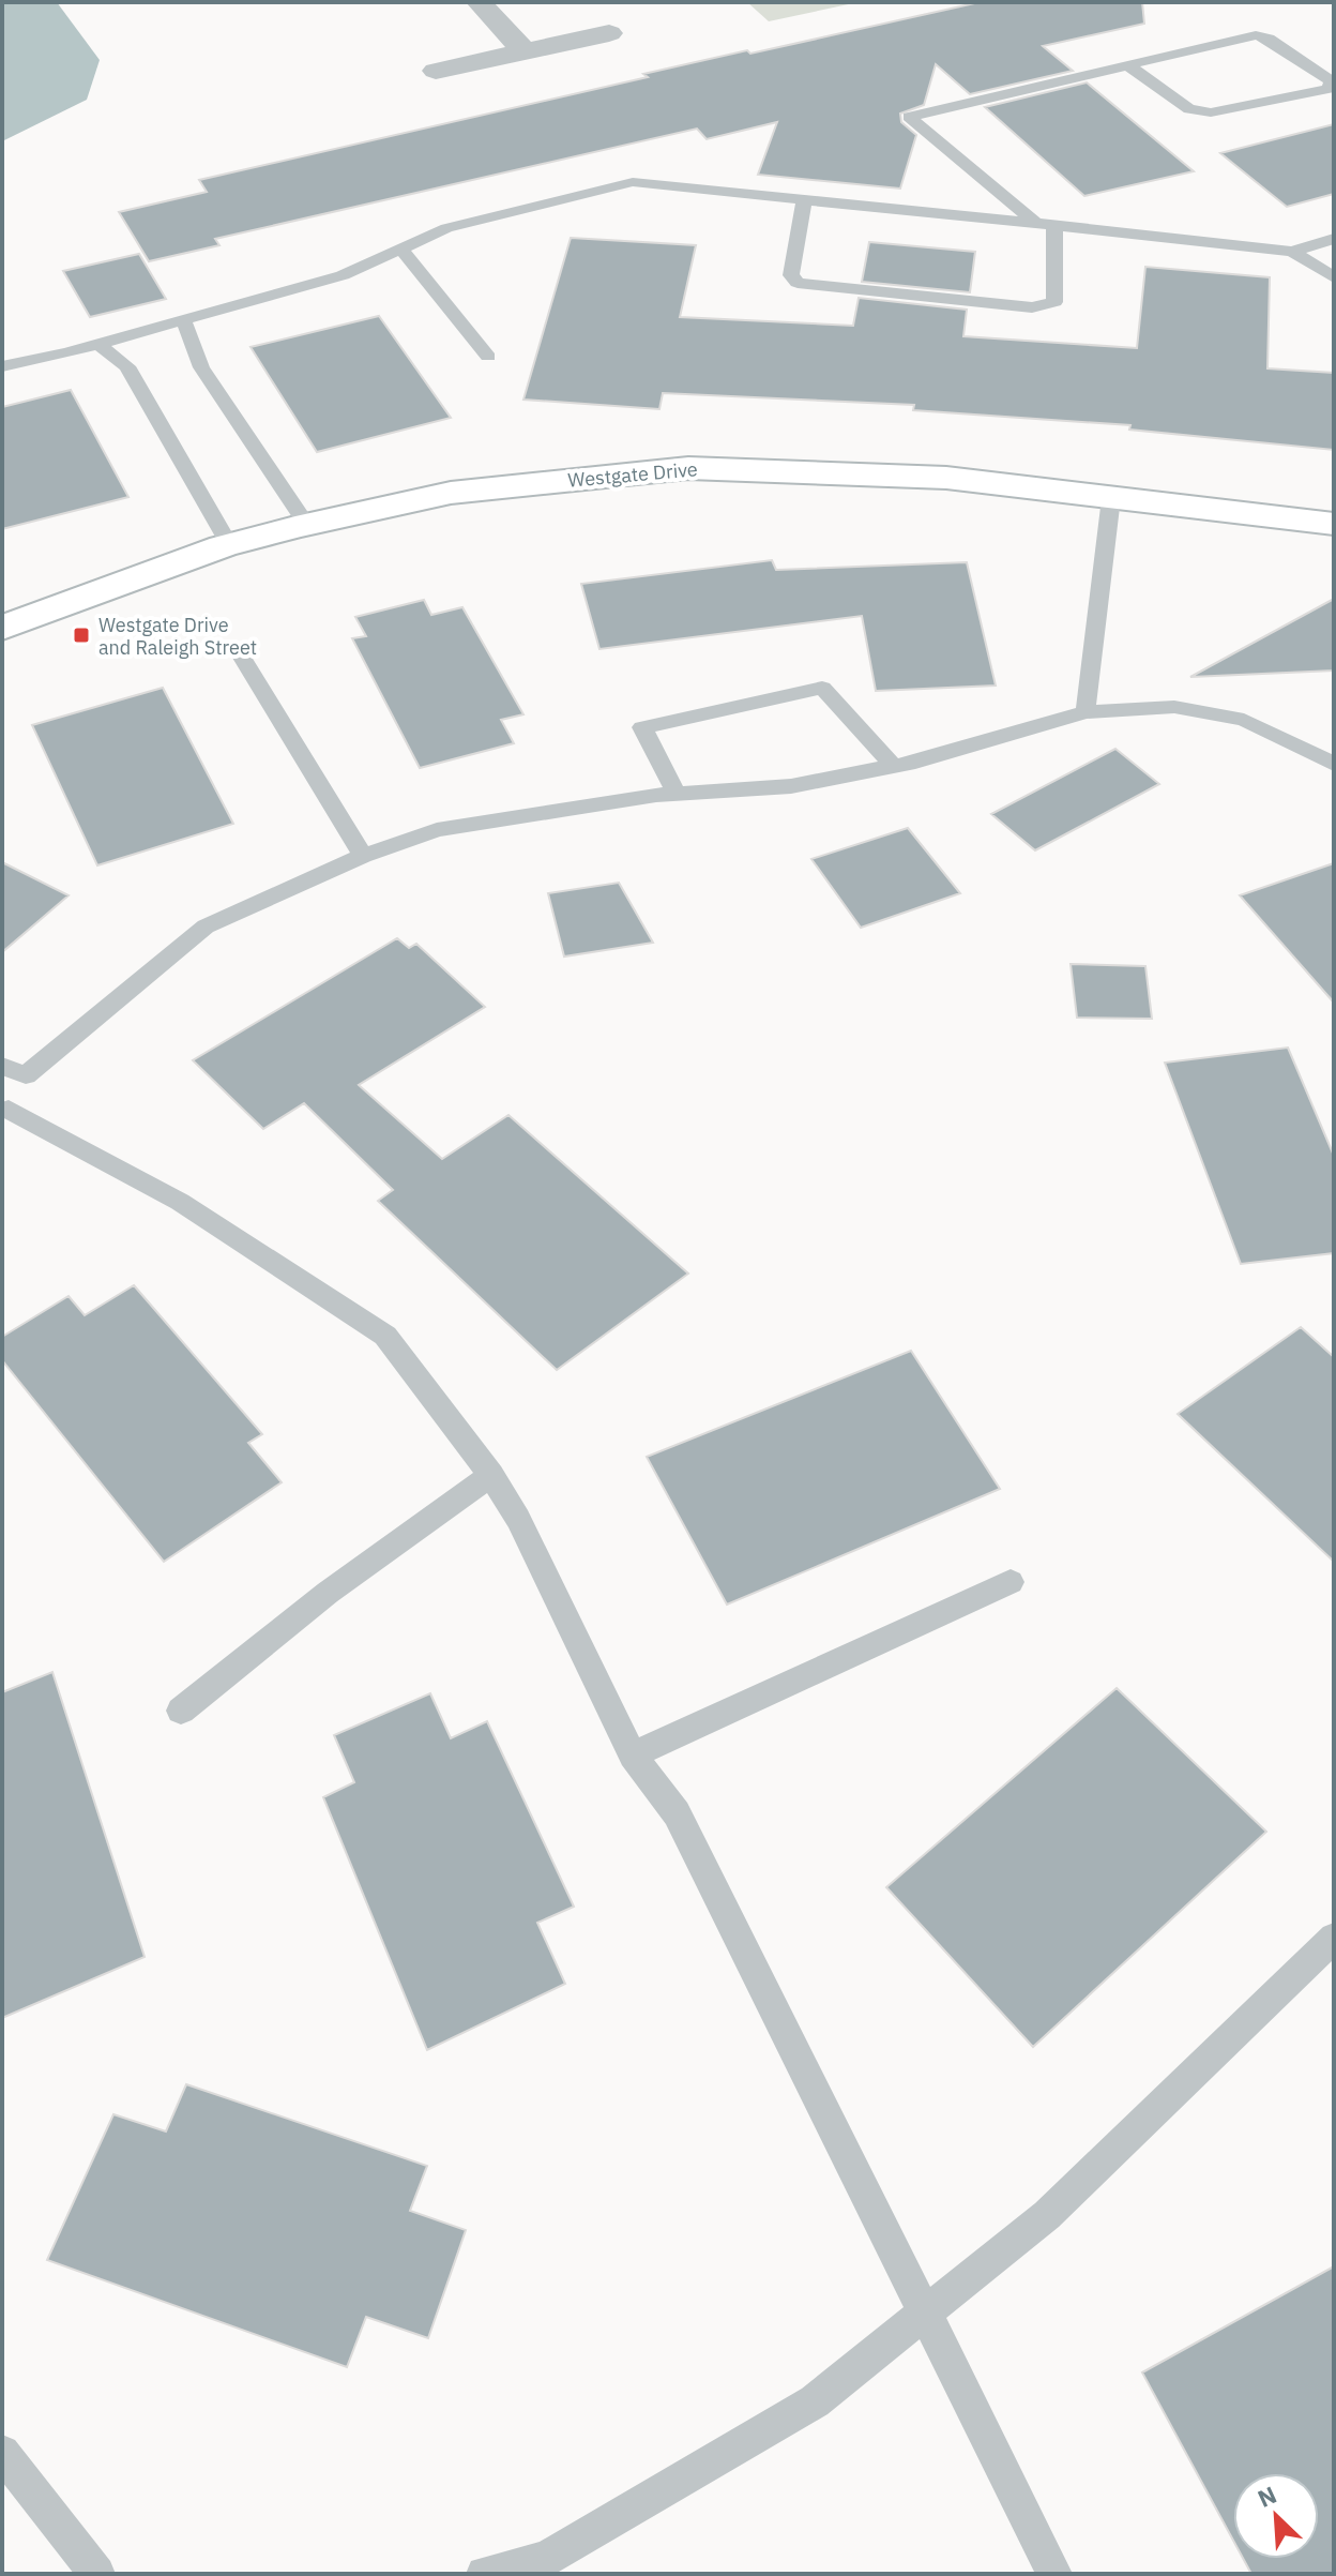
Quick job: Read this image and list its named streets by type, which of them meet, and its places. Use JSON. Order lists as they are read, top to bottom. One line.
{"streets":{"street":["Westgate Drive"]},"places":{"transit":["Westgate Drive and Raleigh Street"]},"north":"top left"}
